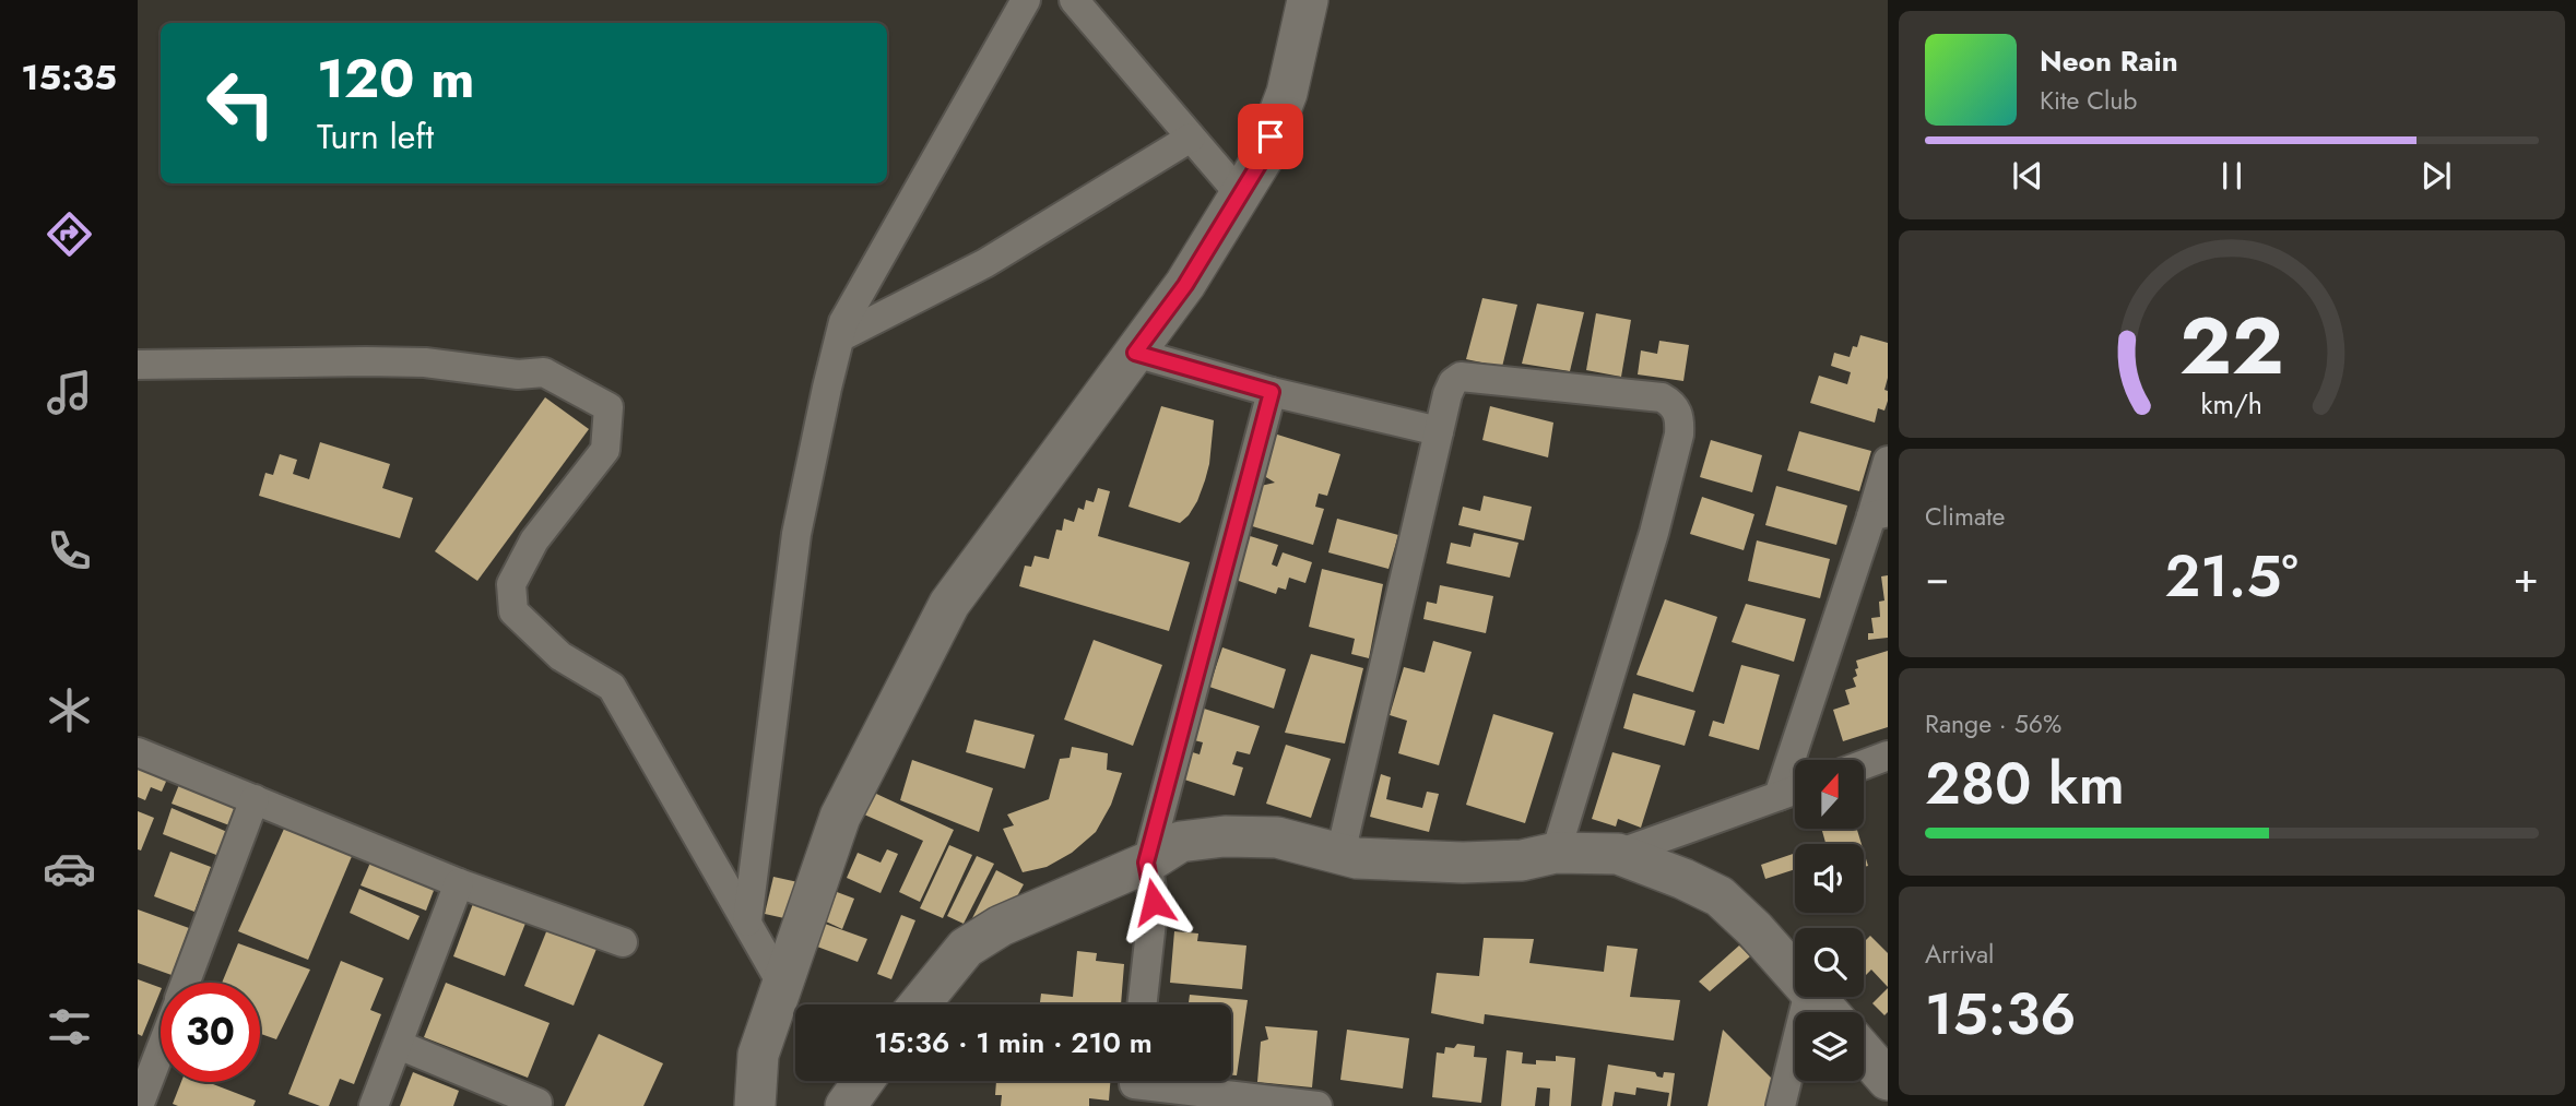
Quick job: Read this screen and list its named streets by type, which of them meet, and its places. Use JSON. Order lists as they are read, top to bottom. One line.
{"north":"top","page":{"tabs":"15:35","turn":["120 m","Turn left"],"song":["Neon Rain","Kite Club"],"tile":["Climate",["Range · 56%","280 km"],["Arrival","15:36"]],"heat":["−","21.5°","+"],"limit":"30","trip":"15:36 · 1 min · 210 m","gauge":["22","km/h"]}}
